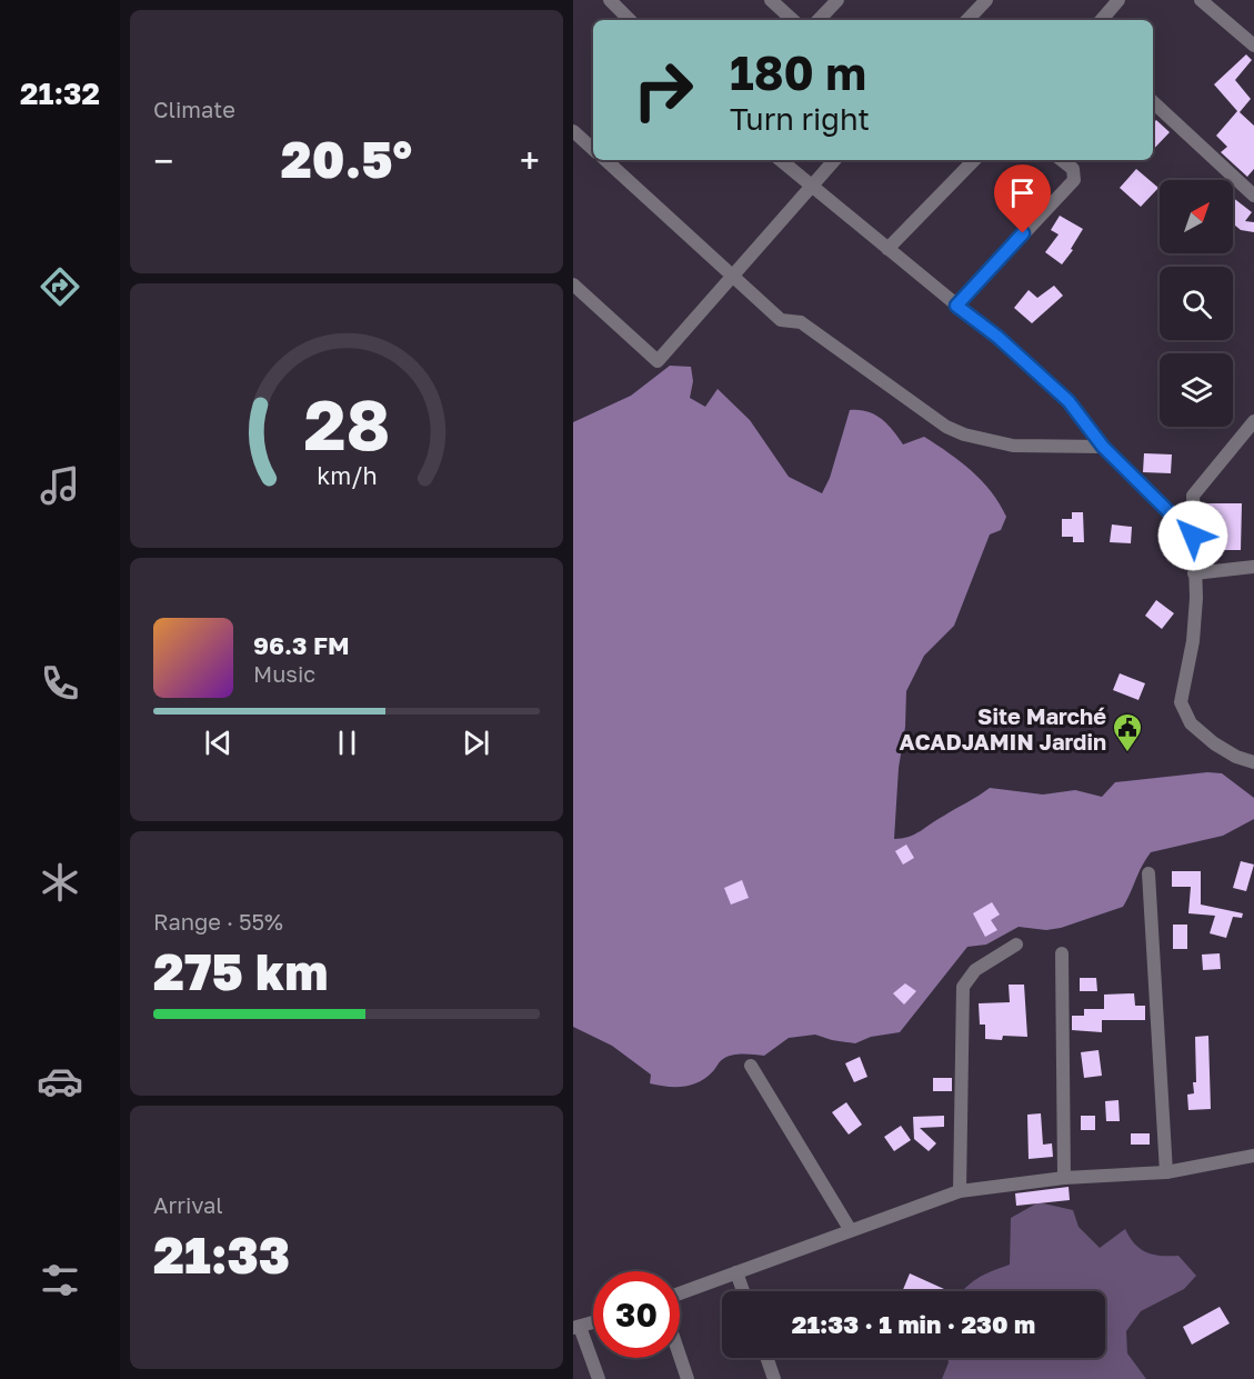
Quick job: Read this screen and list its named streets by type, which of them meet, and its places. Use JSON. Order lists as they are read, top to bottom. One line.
{"places":{"public building":["Site Marché ACADJAMIN Jardin"]},"north":"top right","page":{"tabs":"21:32","tile":["Climate",["Range · 55%","275 km"],["Arrival","21:33"]],"turn":["180 m","Turn right"],"heat":["−","20.5°","+"],"song":["96.3 FM","Music"],"limit":"30","trip":"21:33 · 1 min · 230 m","gauge":["28","km/h"]}}
